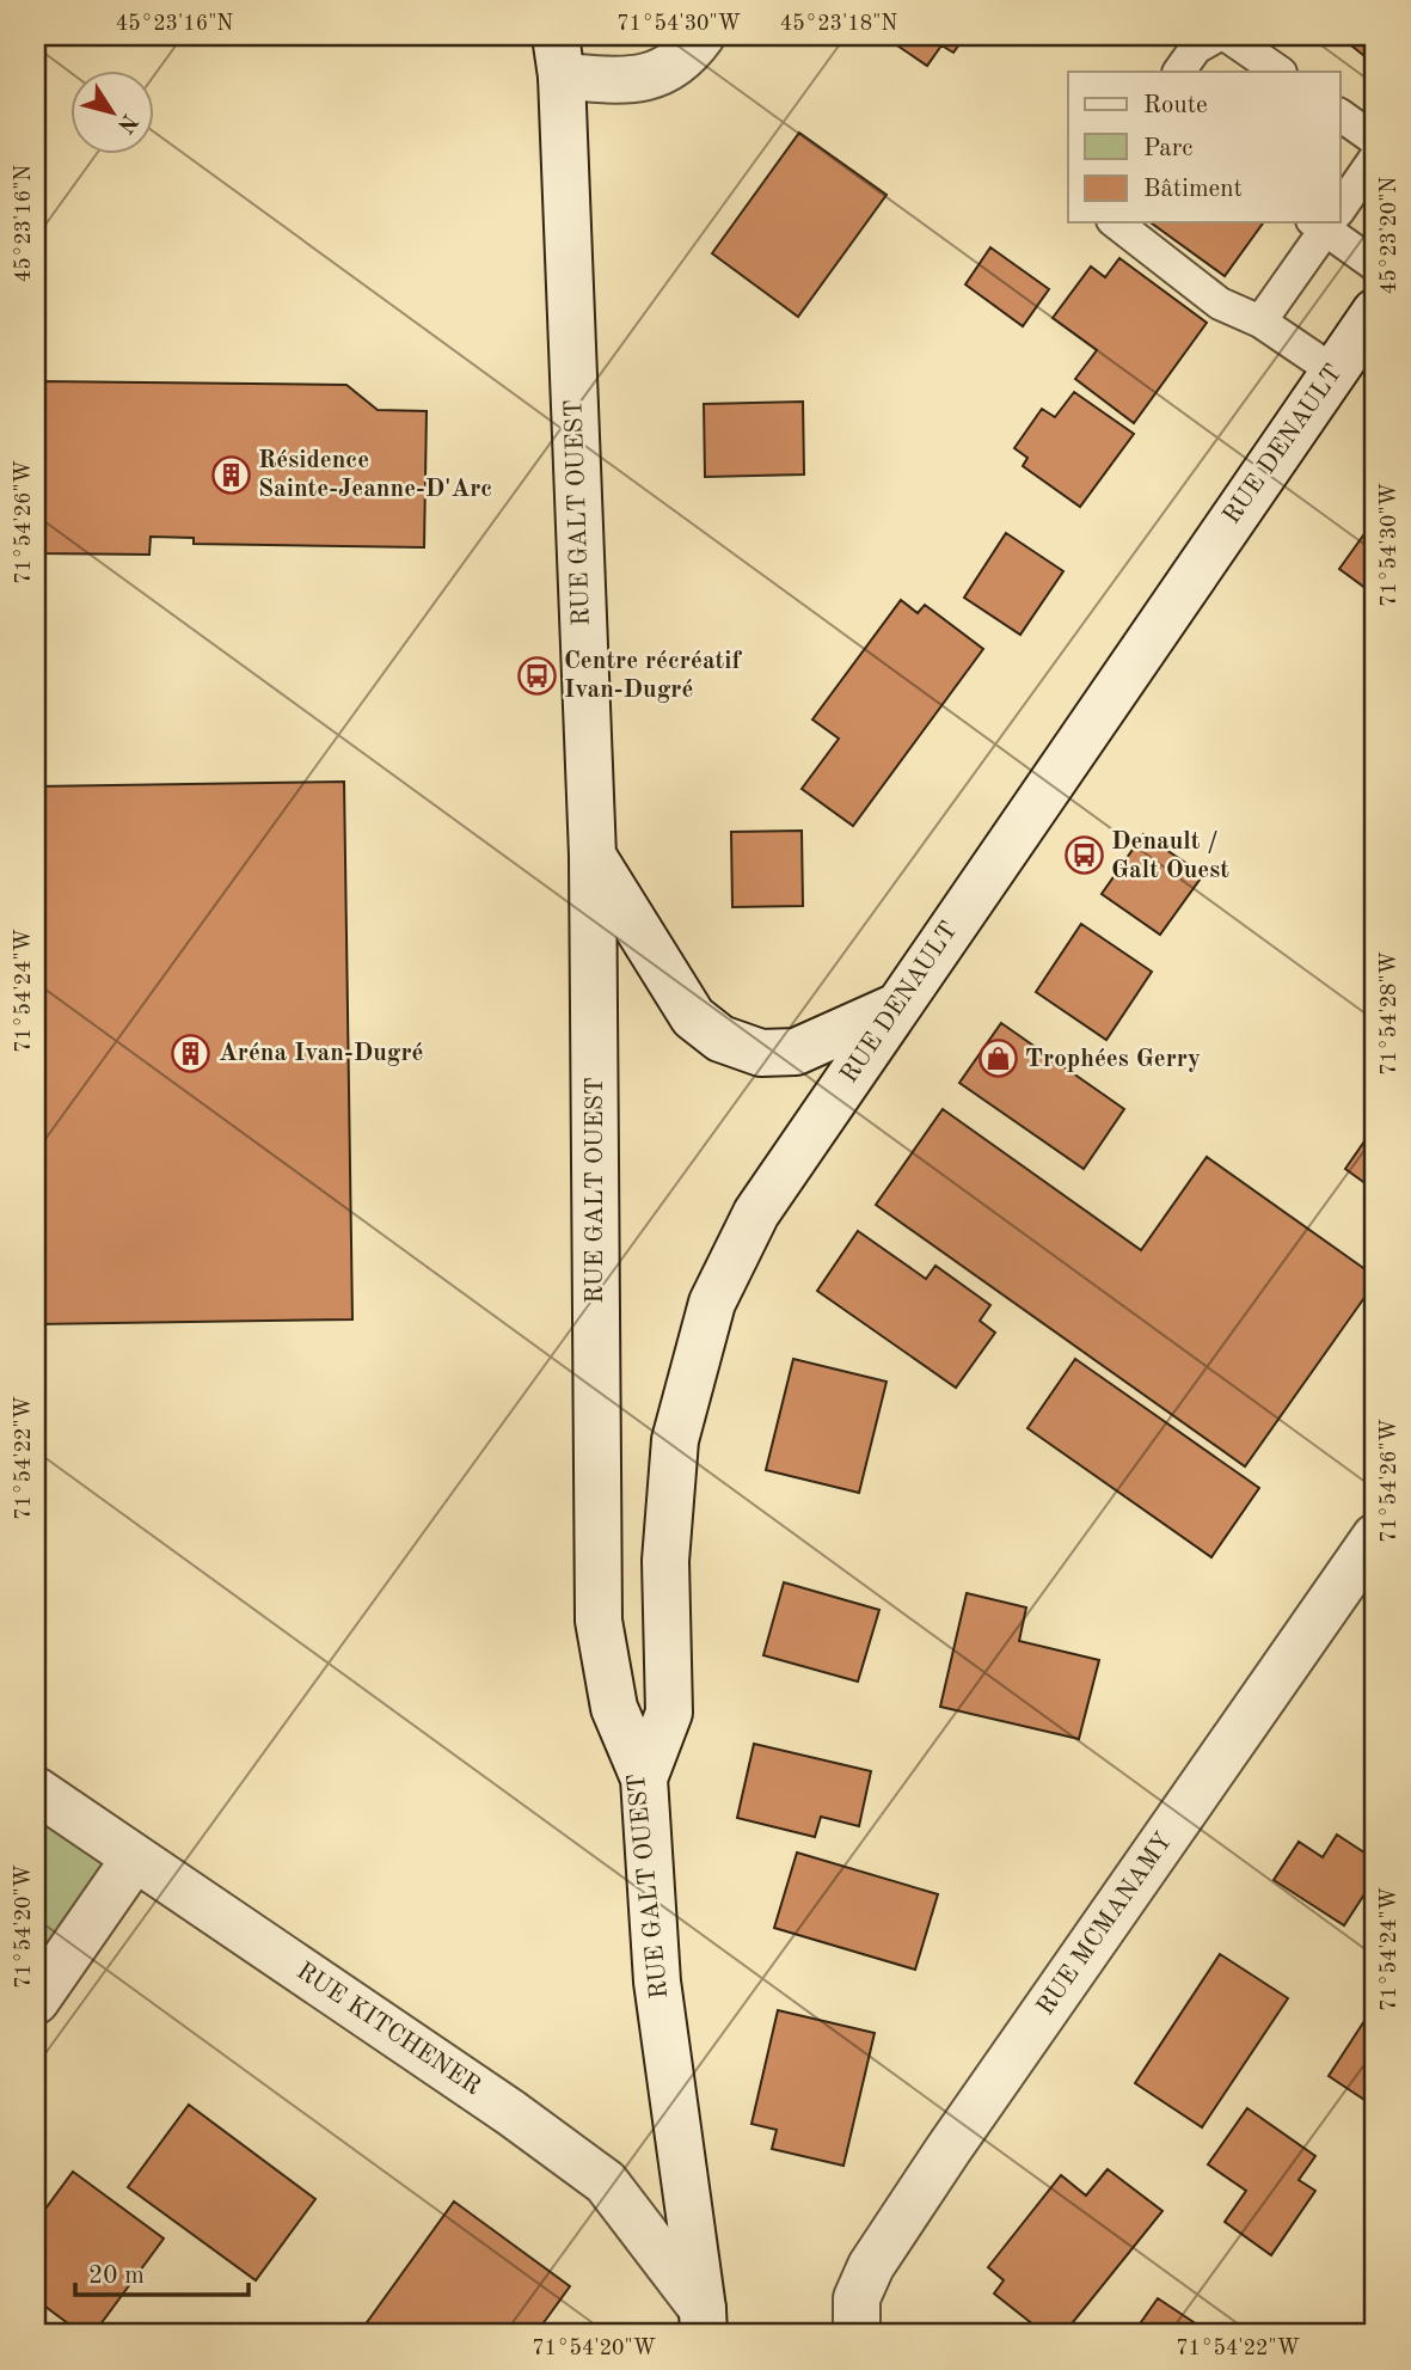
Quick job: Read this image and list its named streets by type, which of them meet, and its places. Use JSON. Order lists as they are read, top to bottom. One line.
{"streets":{"main road":["RUE DENAULT","RUE GALT OUEST","RUE MCMANAMY","RUE KITCHENER"]},"crossings":[["RUE DENAULT","RUE GALT OUEST"],["RUE GALT OUEST","RUE KITCHENER"]],"places":{"building":["Résidence Sainte-Jeanne-D'Arc","Aréna Ivan-Dugré"],"bus stop":["Centre récréatif Ivan-Dugré","Denault / Galt Ouest"],"shop":["Trophées Gerry"]},"legend":["Route","Parc","Bâtiment"],"scale_bar":"20 m","north":"bottom right","coordinates":["45°23'16\"N","71°54'30\"W","45°23'18\"N","45°23'20\"N","71°54'26\"W","71°54'24\"W","71°54'28\"W","71°54'22\"W","71°54'20\"W"]}
